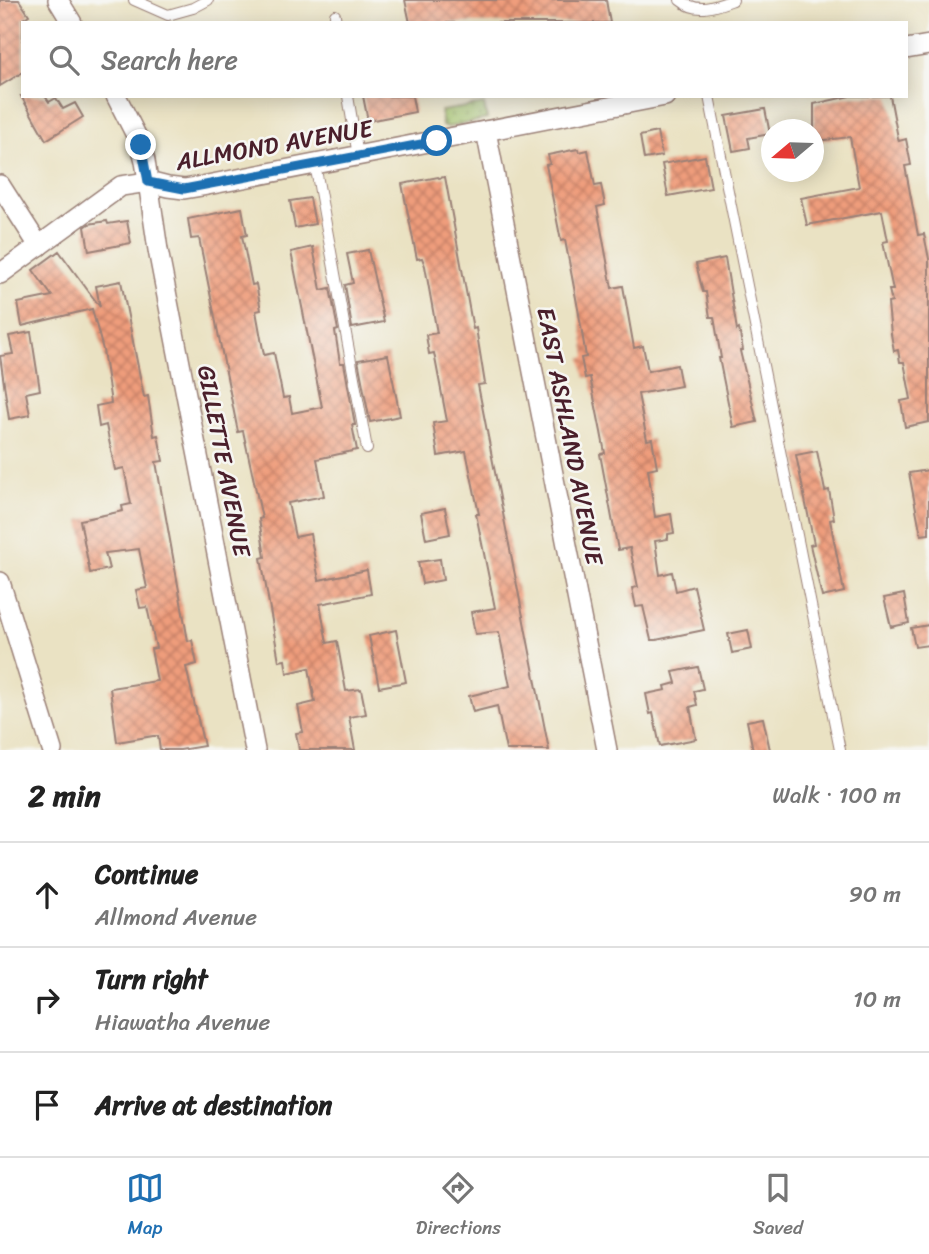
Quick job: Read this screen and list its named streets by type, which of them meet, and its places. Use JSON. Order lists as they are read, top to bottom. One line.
{"streets":{"street":["ALLMOND AVENUE","EAST ASHLAND AVENUE","GILLETTE AVENUE"]},"crossings":[["ALLMOND AVENUE","EAST ASHLAND AVENUE"],["ALLMOND AVENUE","GILLETTE AVENUE"]],"north":"left","page":{"search":"Search here","heading":["2 min","Walk · 100 m"],"list":[["Continue","Allmond Avenue","90 m"],["Turn right","Hiawatha Avenue","10 m"],"Arrive at destination"],"nav":["Map","Directions","Saved"]}}
